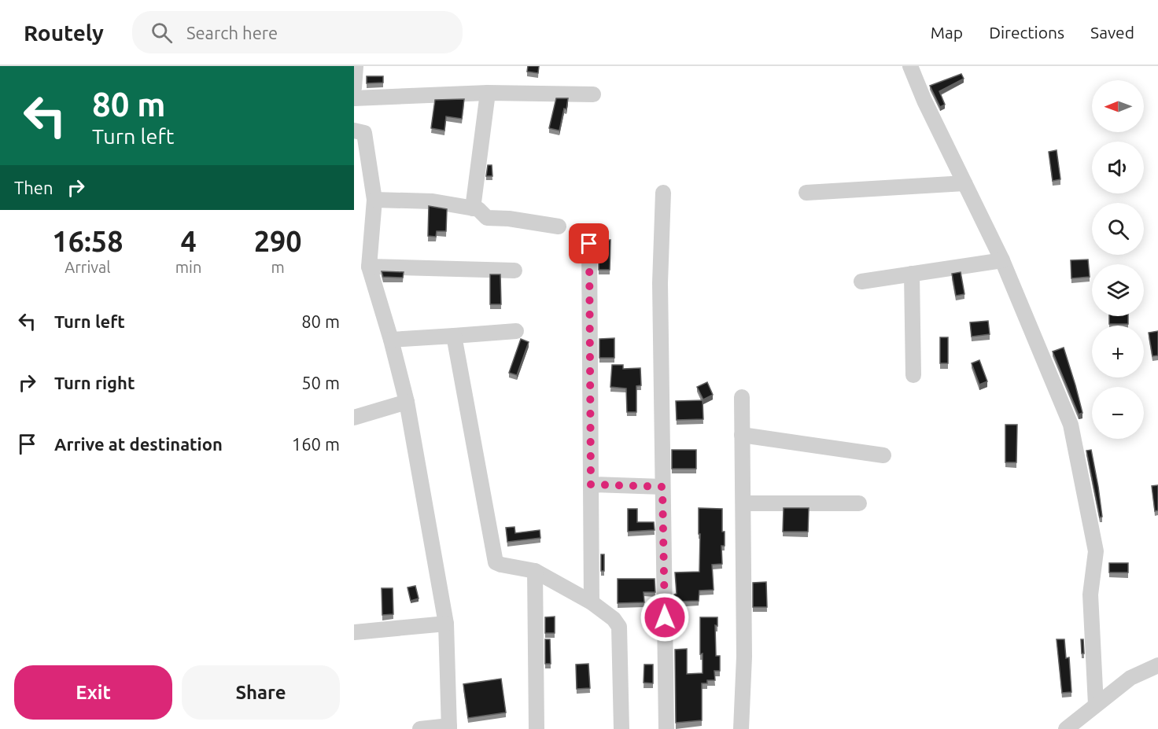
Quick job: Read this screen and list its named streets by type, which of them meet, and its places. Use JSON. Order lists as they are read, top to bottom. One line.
{"north":"left","page":{"header":"Routely","search":"Search here","nav":["Map","Directions","Saved"],"turn":["80 m","Turn left"],"map_buttons":["+","−"],"then":"Then","eta":["16:58","Arrival","4","min","290","m"],"list":[{"name":"Turn left","value":"80 m"},{"name":"Turn right","value":"50 m"},{"name":"Arrive at destination","value":"160 m"}],"buttons":["Exit","Share"]}}
